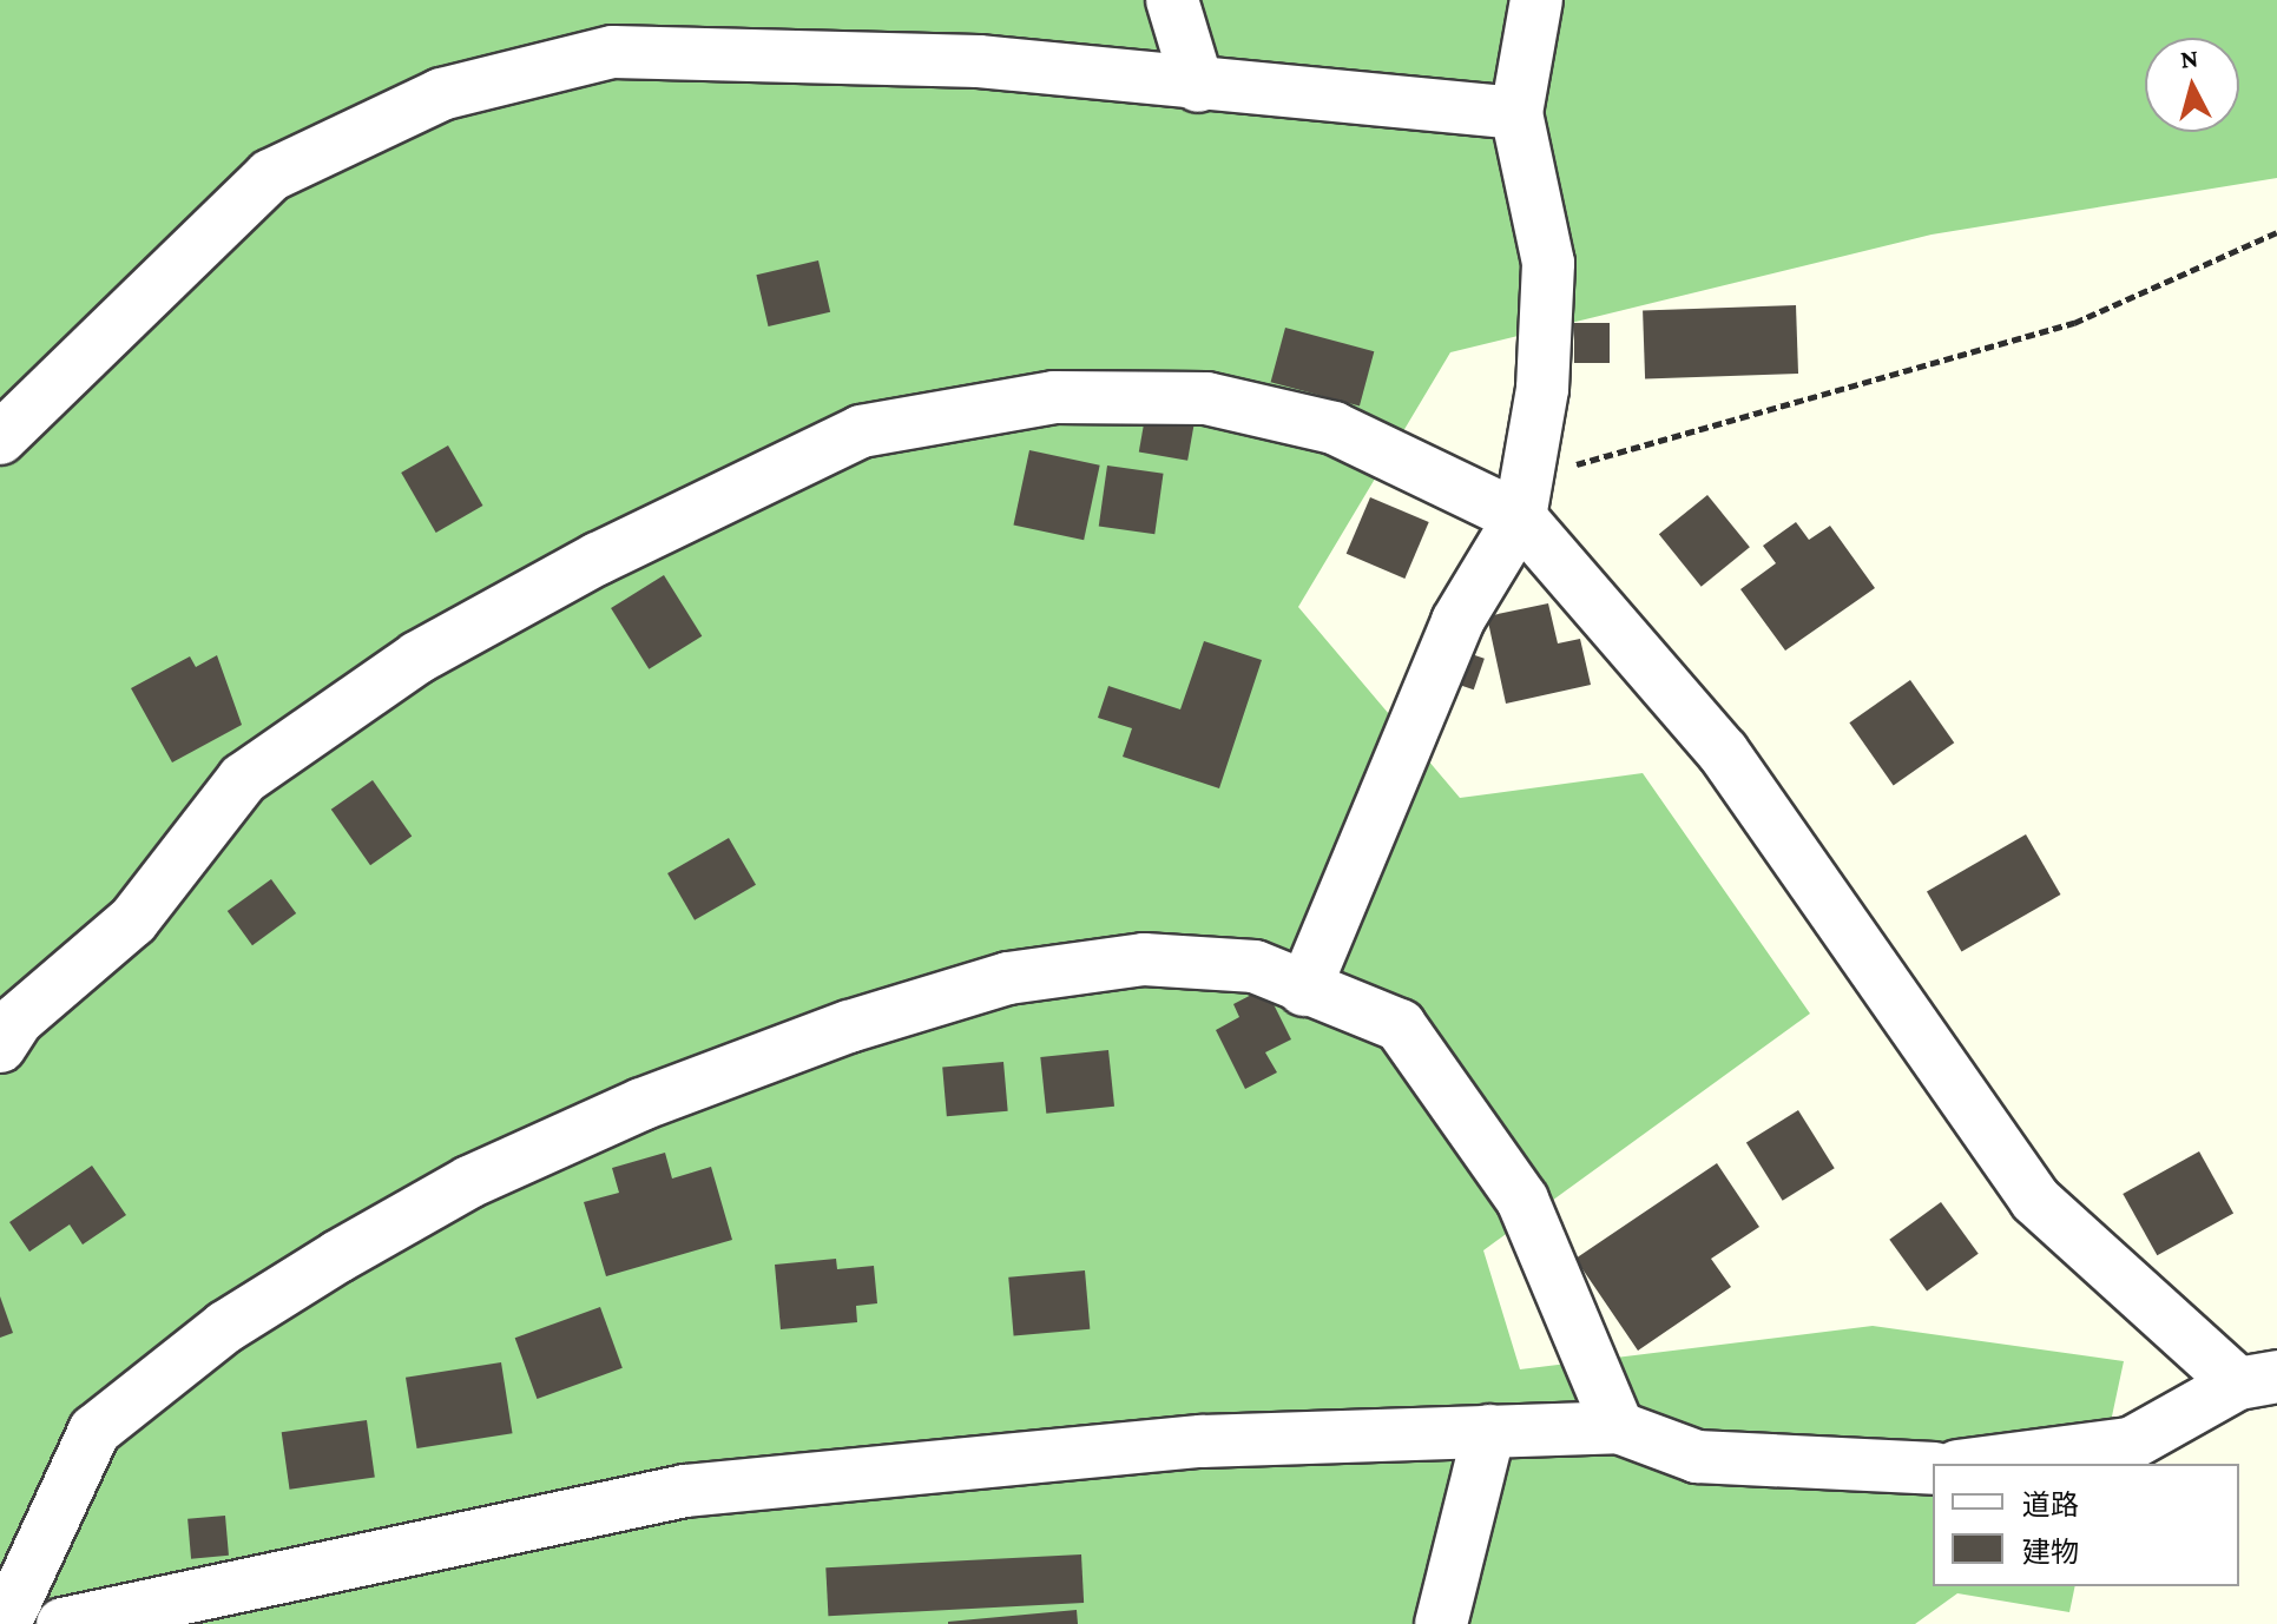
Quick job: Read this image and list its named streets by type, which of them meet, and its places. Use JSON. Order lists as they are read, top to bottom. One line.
{"legend":["道路","建物"],"north":"top"}
